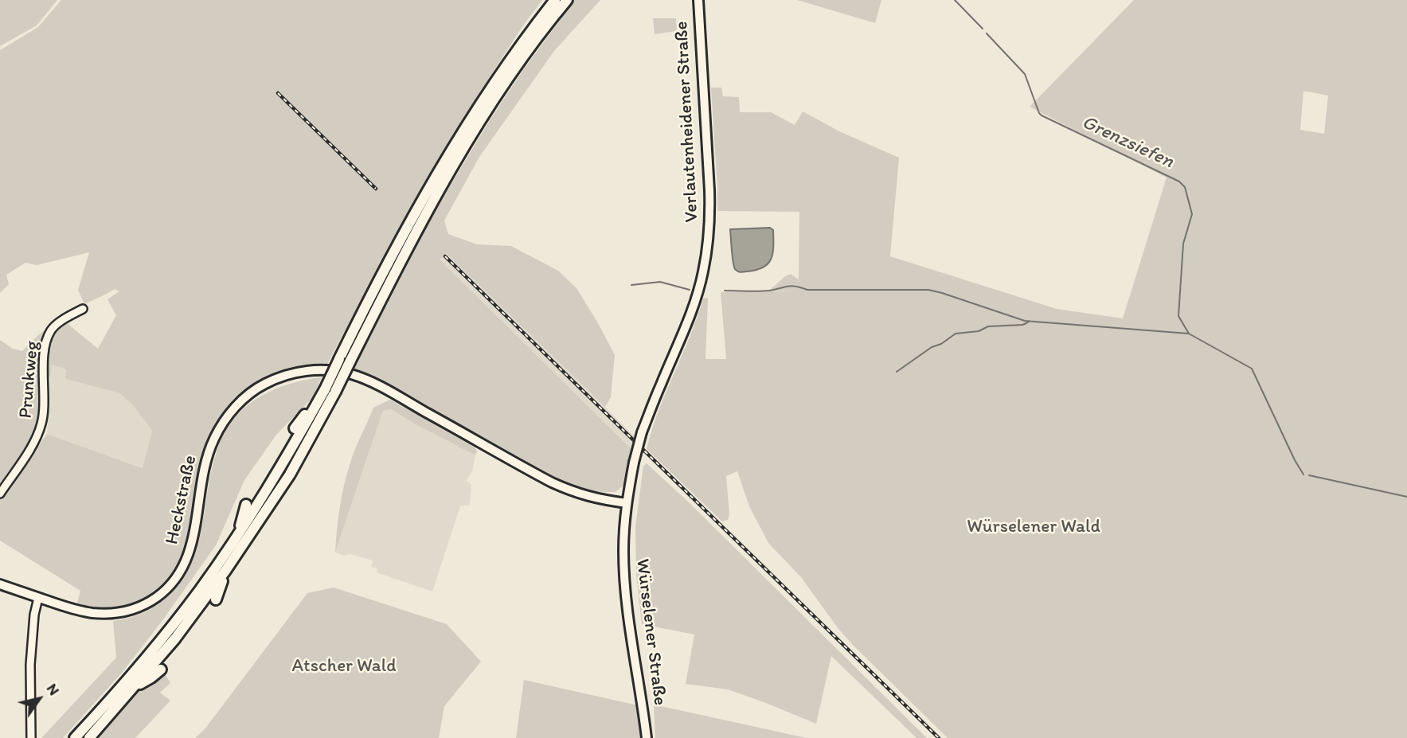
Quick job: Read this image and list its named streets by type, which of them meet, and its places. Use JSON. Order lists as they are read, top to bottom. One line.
{"streets":{"main road":["Verlautenheidener Straße","Heckstraße","Würselener Straße"],"street":["Prunkweg"]},"crossings":[["Verlautenheidener Straße","Heckstraße"],["Verlautenheidener Straße","Würselener Straße"]],"water":["Grenzsiefen"],"parks":["Würselener Wald","Atscher Wald"],"north":"top right"}
